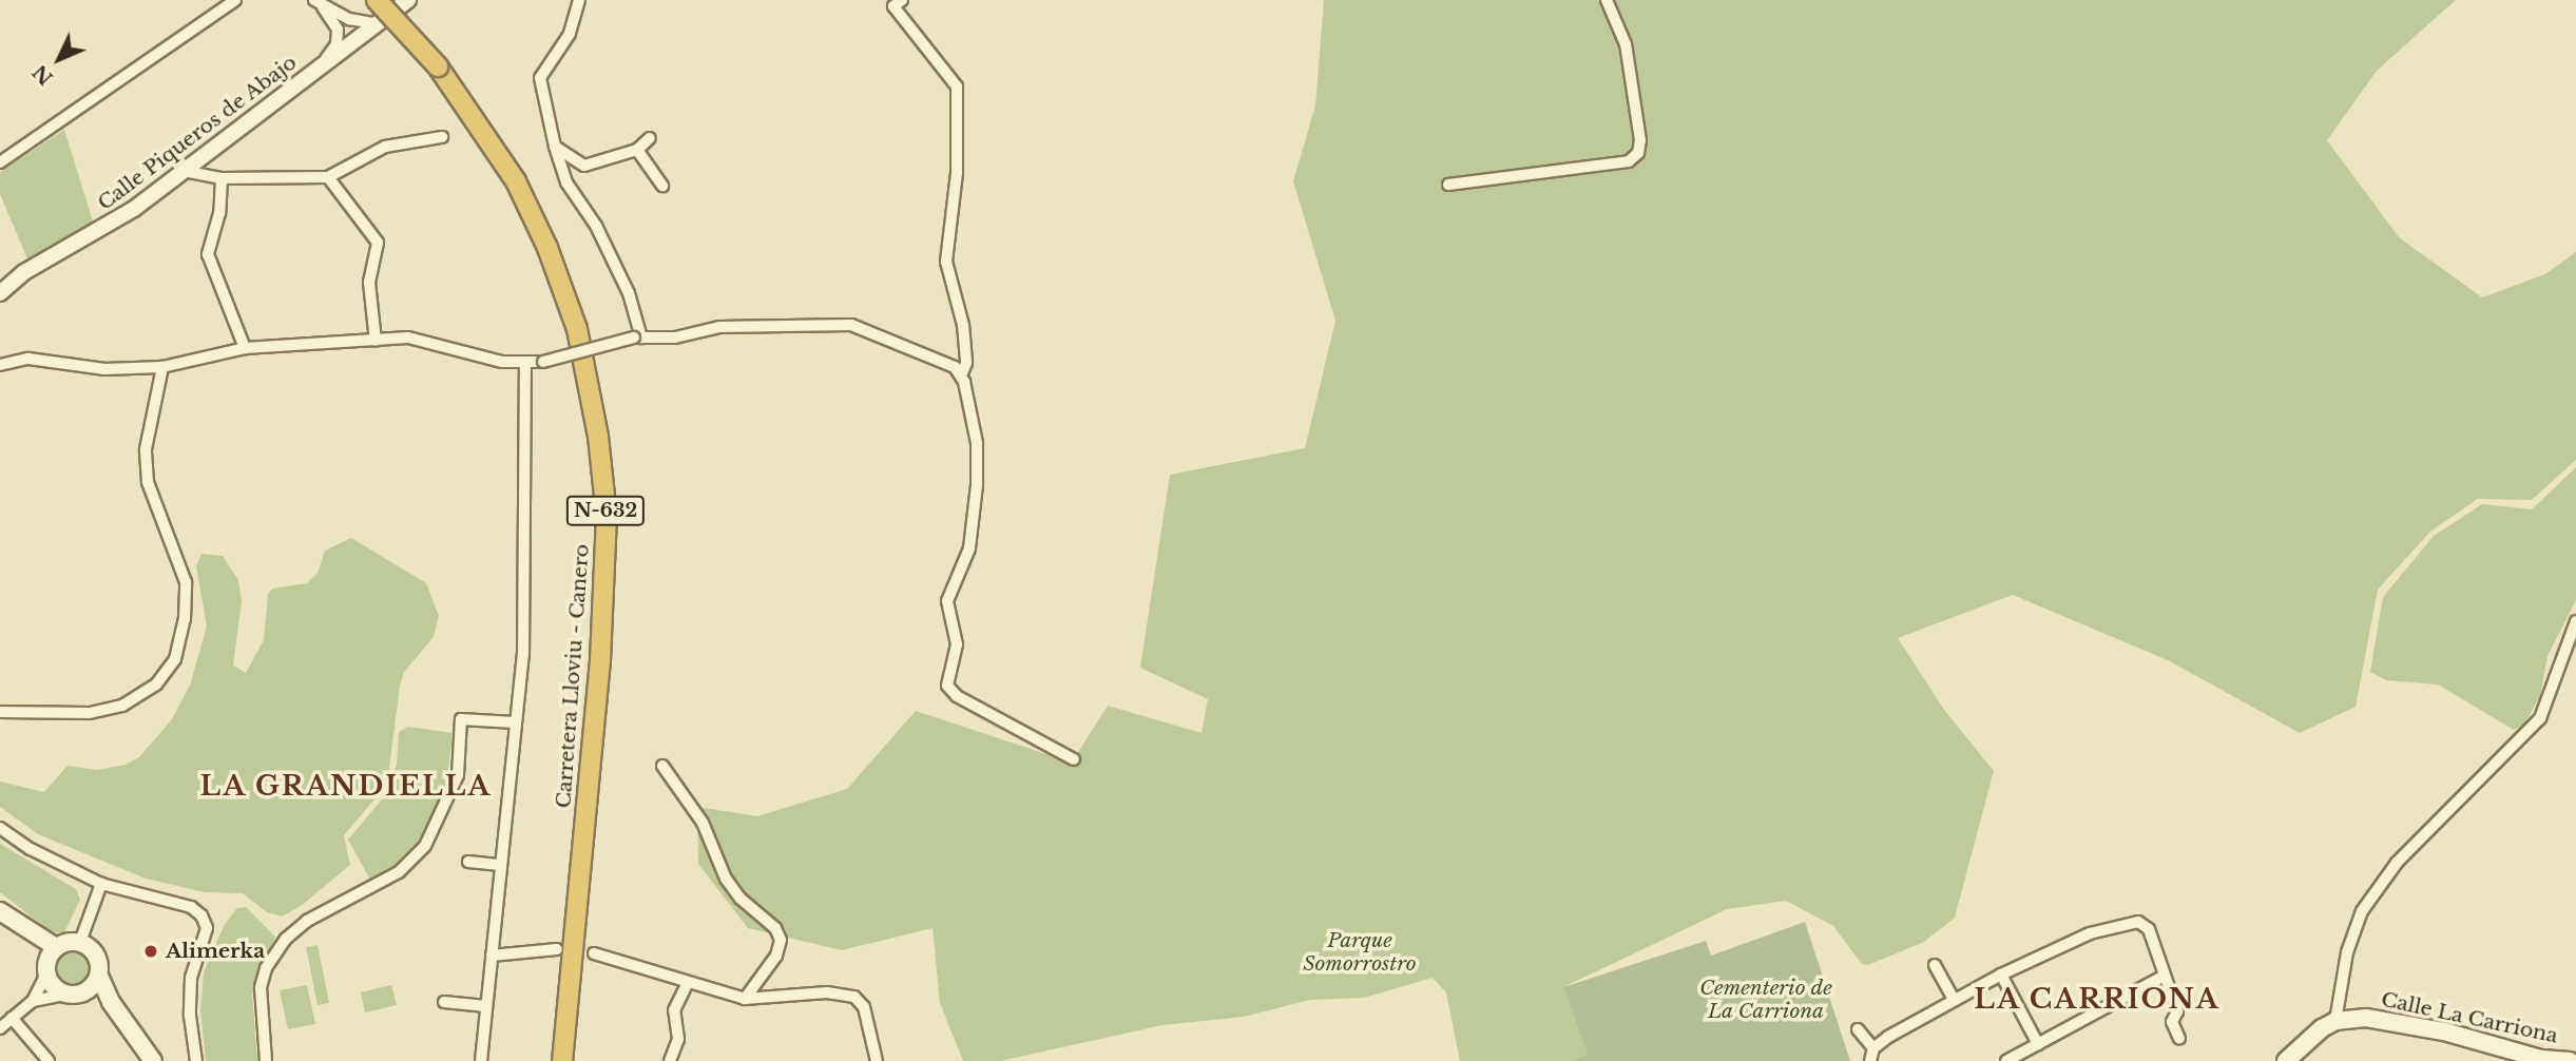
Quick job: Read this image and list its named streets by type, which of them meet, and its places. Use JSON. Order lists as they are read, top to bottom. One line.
{"streets":{"highway":["N-632","Carretera Lloviu - Canero"],"main road":["Calle La Carriona"],"street":["Calle Piqueros de Abajo"]},"districts":["LA GRANDIELLA","LA CARRIONA"],"parks":["Parque Somorrostro","Cementerio de La Carriona"],"places":["Alimerka"],"north":"bottom left"}
